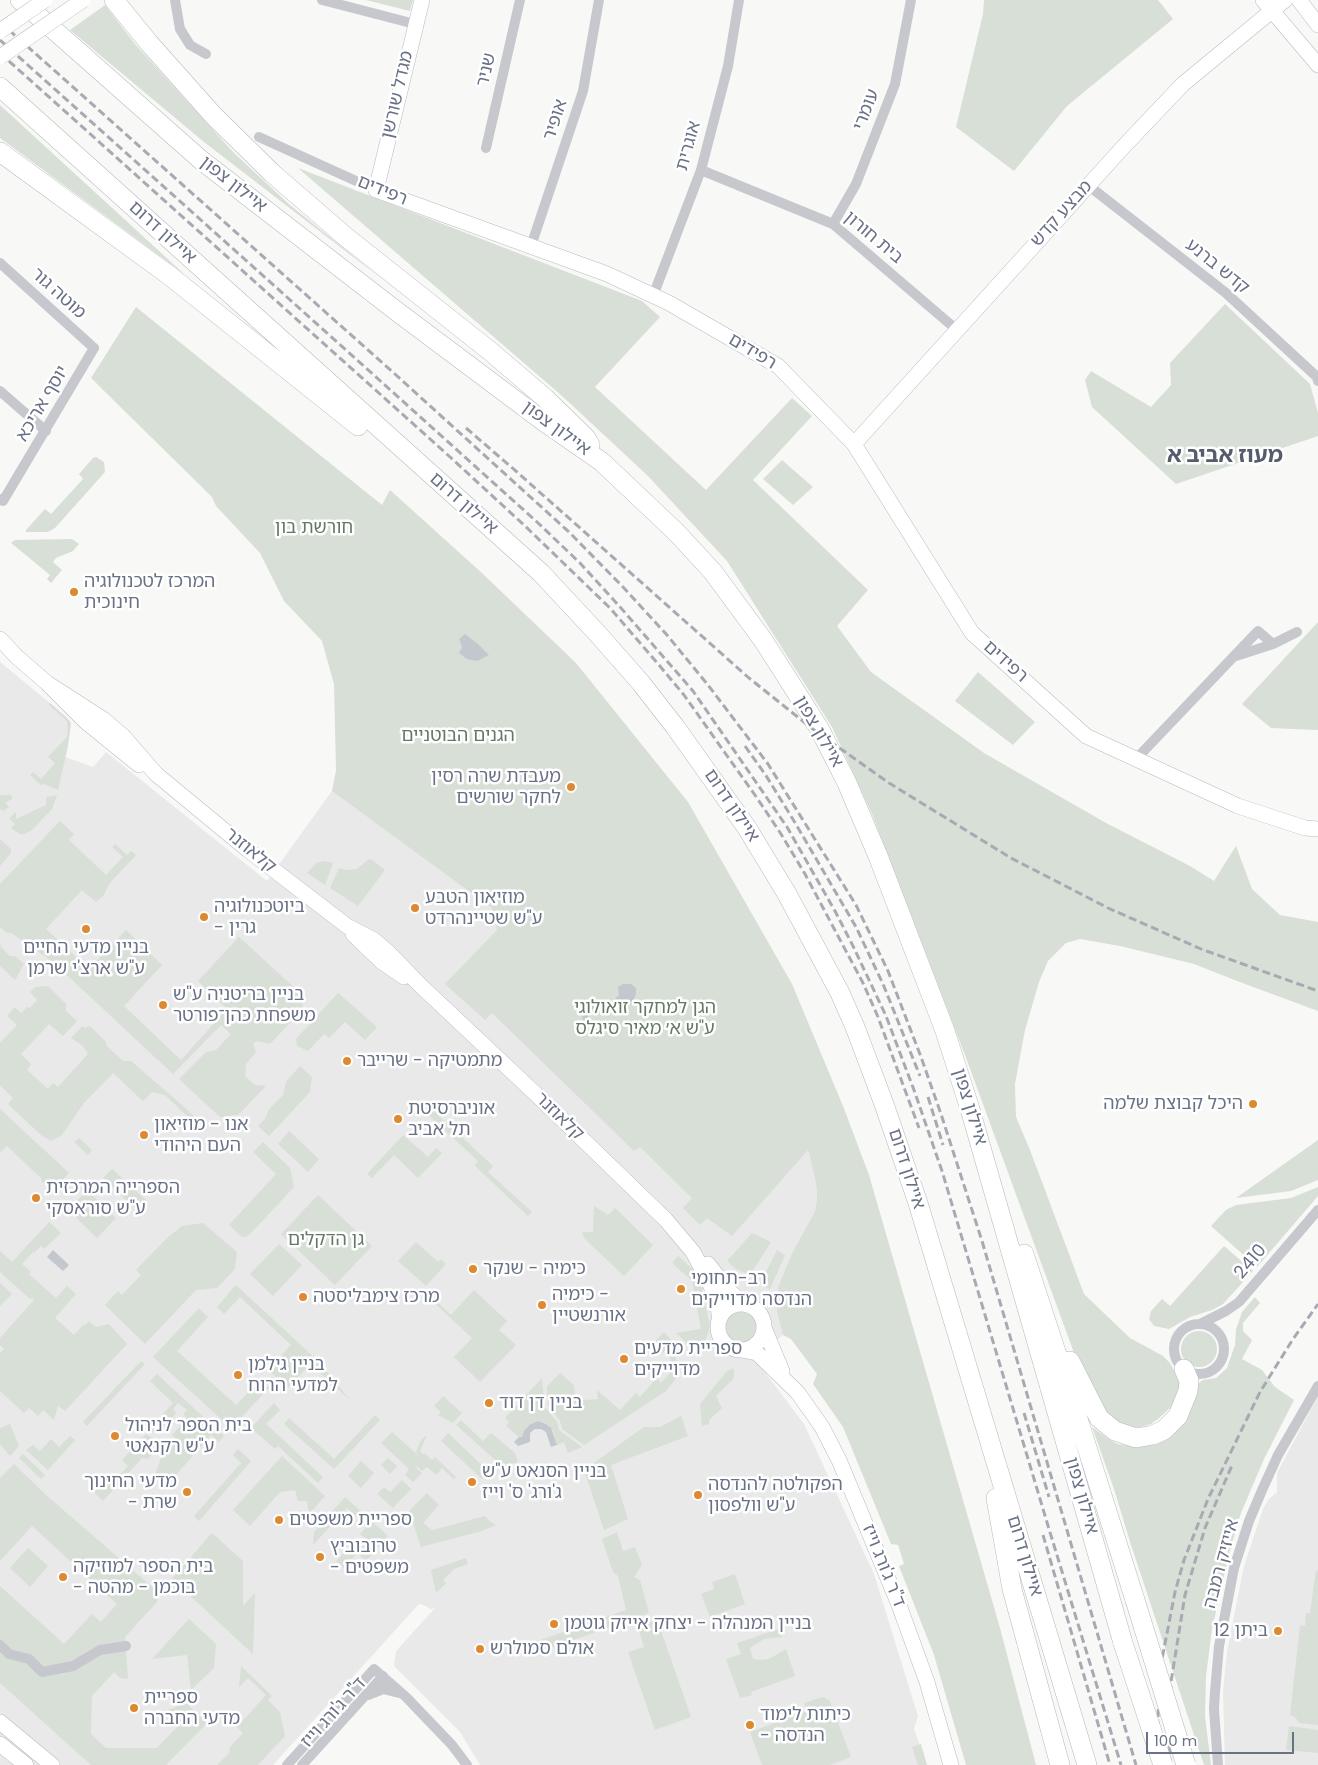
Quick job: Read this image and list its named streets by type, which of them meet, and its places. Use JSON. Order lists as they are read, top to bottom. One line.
{"streets":{"highway":["איילון צפון","איילון דרום"],"street":["שניר","מגדל שורשן","עומרי","אופיר","אוגרית","רפידים","מבצע קדש","בית חורון","קדש ברנע","מוטה גור","יוסף אריכא","קלאוזנר","2410","אייזיק רמבה","ד\"ר ג'ורג וייז"]},"crossings":[["מגדל שורשן","רפידים"],["עומרי","בית חורון"],["אופיר","רפידים"],["אוגרית","רפידים"],["אוגרית","בית חורון"],["רפידים","מבצע קדש"],["מבצע קדש","בית חורון"],["מבצע קדש","קדש ברנע"],["מוטה גור","יוסף אריכא"],["קלאוזנר","ד\"ר ג'ורג וייז"]],"districts":["מעוז אביב א"],"parks":["חורשת בון","הגנים הבוטניים","הגן למחקר זואולוגי ע\"ש א׳ מאיר סיגלס","גן הדקלים"],"places":["המרכז לטכנולוגיה חינוכית","מעבדת שרה רסין לחקר שורשים","מוזיאון הטבע ע\"ש שטיינהרדט","ביוטכנולוגיה - גרין","בניין מדעי החיים ע\"ש ארצ'י שרמן","בניין בריטניה ע''ש משפחת כהן־פורטר","מתמטיקה - שרייבר","היכל קבוצת שלמה","אוניברסיטת תל אביב","אנו - מוזיאון העם היהודי","הספרייה המרכזית ע\"ש סוראסקי","כימיה - שנקר","רב-תחומי הנדסה מדוייקים","מרכז צימבליסטה","כימיה - אורנשטיין","ספריית מדעים מדוייקים","בניין גילמן למדעי הרוח","בניין דן דוד","בית הספר לניהול ע\"ש רקנאטי","בניין הסנאט ע\"ש ג'ורג' ס' וייז","מדעי החינוך - שרת","הפקולטה להנדסה ע\"ש וולפסון","ספריית משפטים","טרובוביץ - משפטים","בית הספר למוזיקה - בוכמן - מהטה","בניין המנהלה - יצחק אייזק גוטמן","ביתן 12","אולם סמולרש","ספריית מדעי החברה","כיתות לימוד - הנדסה"],"scale_bar":"100 m"}
